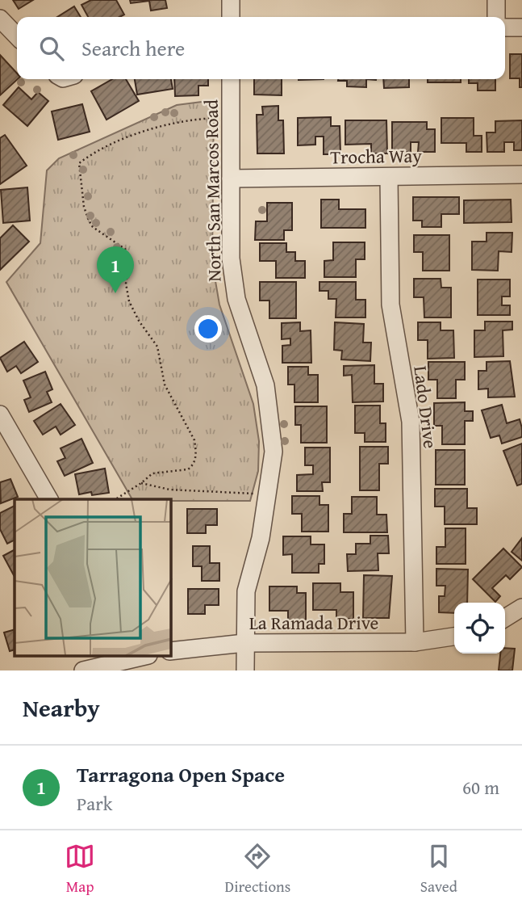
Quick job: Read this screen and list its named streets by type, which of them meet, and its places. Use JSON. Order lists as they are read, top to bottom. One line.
{"streets":{"street":["Trocha Way","North San Marcos Road","Lado Drive","La Ramada Drive"]},"crossings":[["Trocha Way","North San Marcos Road"],["Trocha Way","Lado Drive"],["North San Marcos Road","La Ramada Drive"],["Lado Drive","La Ramada Drive"]],"page":{"search":"Search here","pins":"1","heading":"Nearby","list":[{"mark":"1","name":"Tarragona Open Space","note":"Park","value":"60 m"}],"nav":["Map","Directions","Saved"]}}
